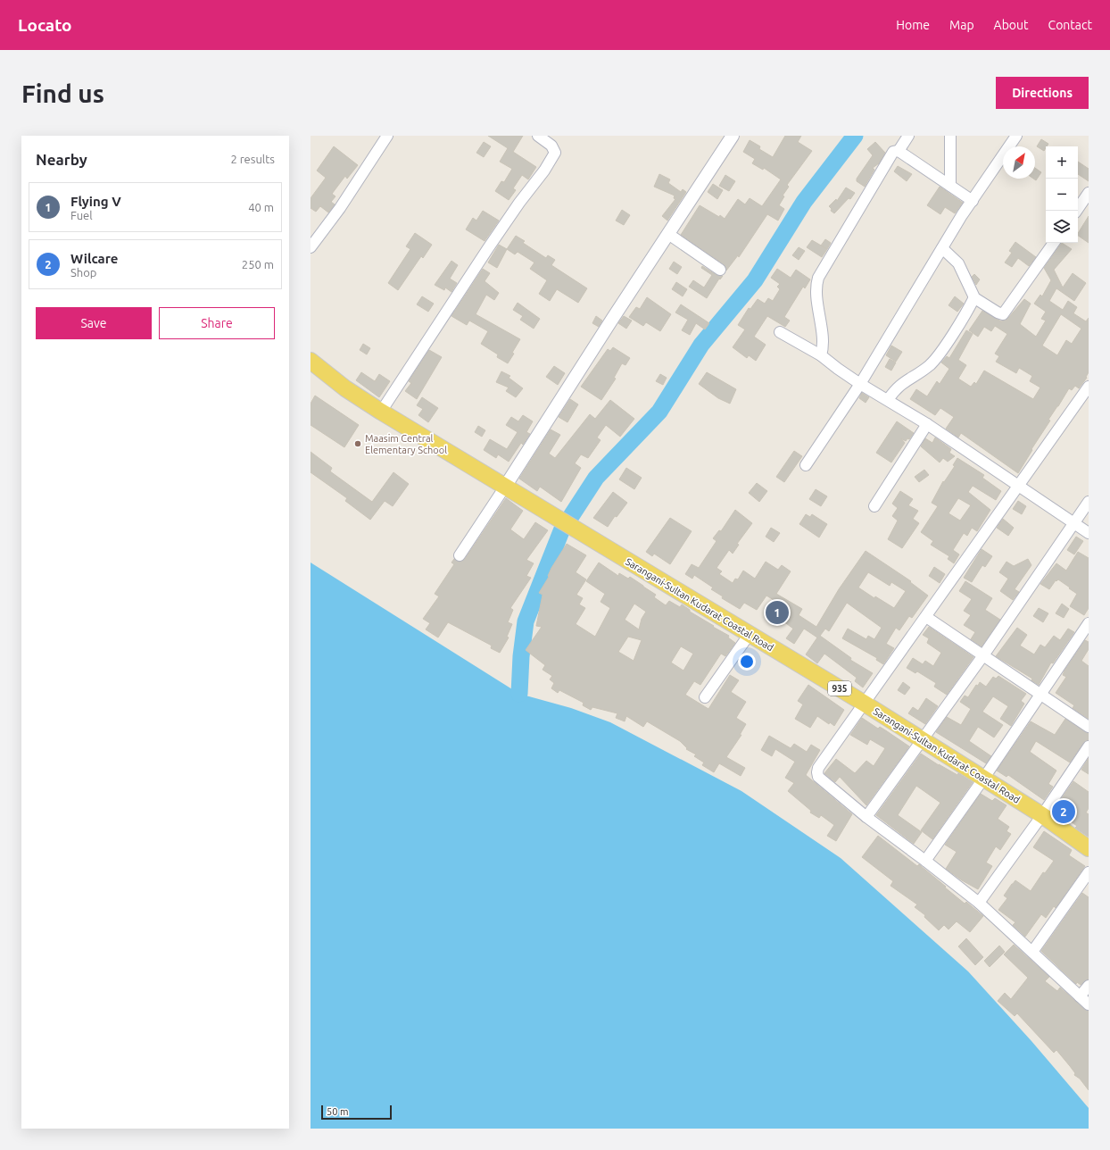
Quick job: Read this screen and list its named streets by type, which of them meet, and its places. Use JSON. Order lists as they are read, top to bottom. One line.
{"streets":{"main road":["Sarangani-Sultan Kudarat Coastal Road","935"]},"places":["Maasim Central Elementary School"],"scale_bar":"50 m","north":"top right","page":{"header":"Locato","nav":["Home","Map","About","Contact"],"buttons":["Directions",["Save","Share"]],"title":"Find us","heading":["Nearby","2 results"],"map_buttons":["+","−"],"list":[{"mark":"1","name":"Flying V","note":"Fuel","value":"40 m"},{"mark":"2","name":"Wilcare","note":"Shop","value":"250 m"}],"pins":["1","2"],"scale":"50 m"}}
